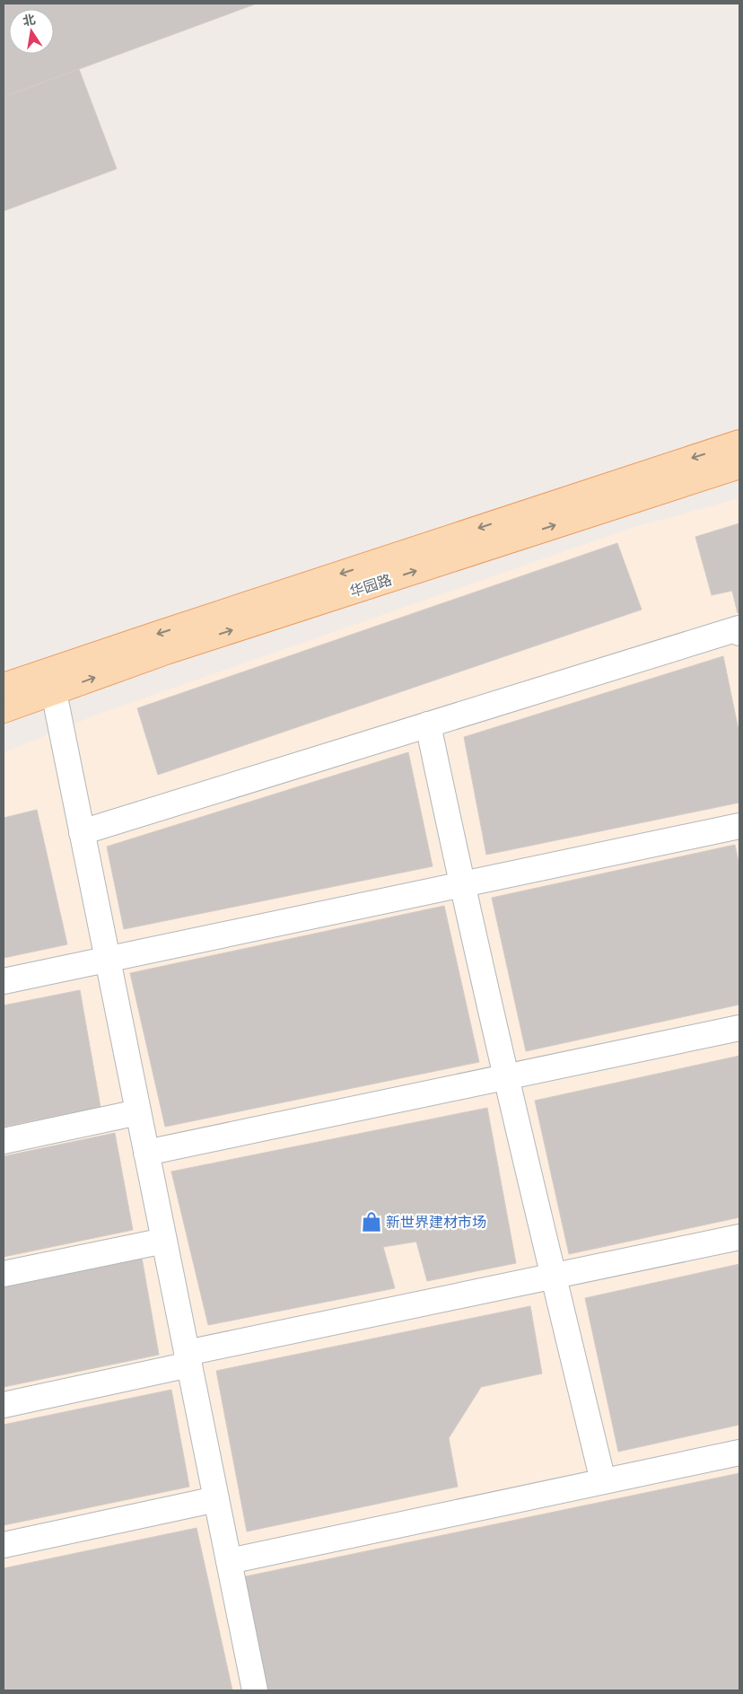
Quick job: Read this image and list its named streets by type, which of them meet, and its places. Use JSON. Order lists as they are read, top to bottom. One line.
{"streets":{"main road":["华园路"]},"places":{"shop":["新世界建材市场"]},"north":"top"}
